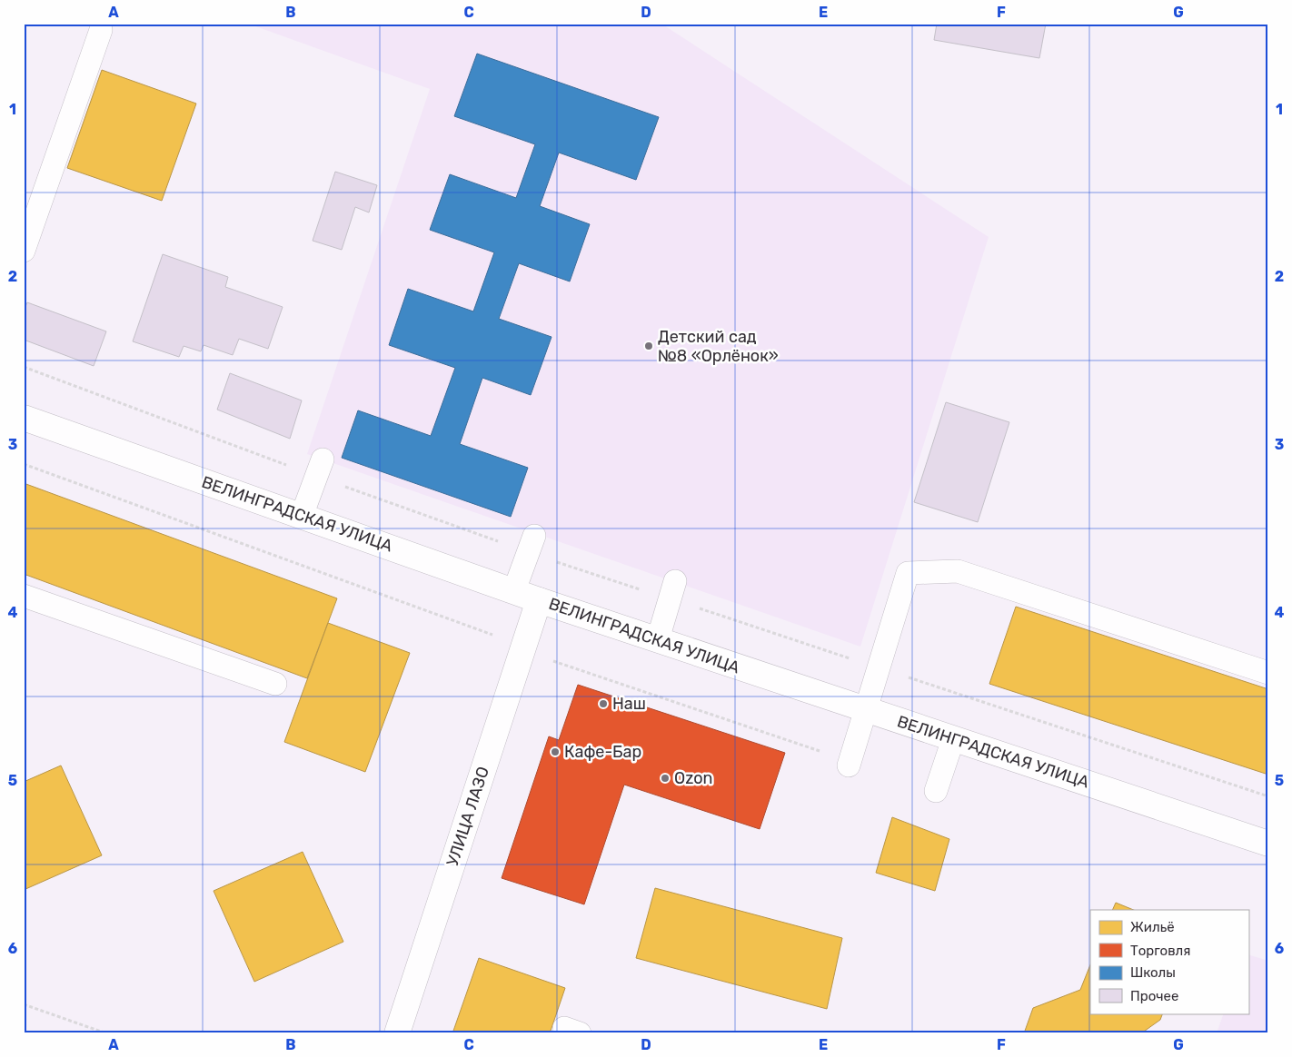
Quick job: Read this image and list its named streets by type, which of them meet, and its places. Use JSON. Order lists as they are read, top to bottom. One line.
{"streets":{"street":["ВЕЛИНГРАДСКАЯ УЛИЦА","УЛИЦА ЛАЗО"]},"crossings":[["ВЕЛИНГРАДСКАЯ УЛИЦА","УЛИЦА ЛАЗО"]],"places":["Детский сад №8 «Орлёнок»","Наш","Кафе-Бар","Ozon"],"legend":["Жильё","Торговля","Школы","Прочее"],"grid":{"columns":["A","B","C","D","E","F","G"],"rows":["1","2","3","4","5","6"]}}
